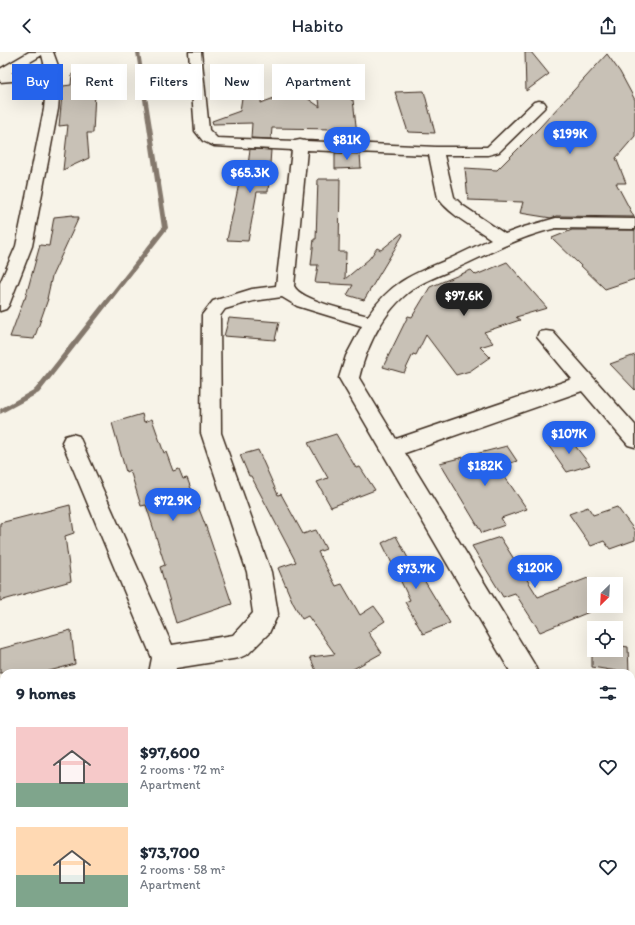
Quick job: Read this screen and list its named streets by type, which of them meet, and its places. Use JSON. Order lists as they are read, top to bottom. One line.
{"north":"bottom left","page":{"header":"Habito","chip":["Buy","Rent","Filters","New","Apartment"],"price":["$199K","$81K","$65.3K","$97.6K","$107K","$182K","$72.9K","$120K","$73.7K"],"heading":"9 homes","list":[{"name":"$97,600","note":"2 rooms · 72 m² · Apartment"},{"name":"$73,700","note":"2 rooms · 58 m² · Apartment"}]}}
